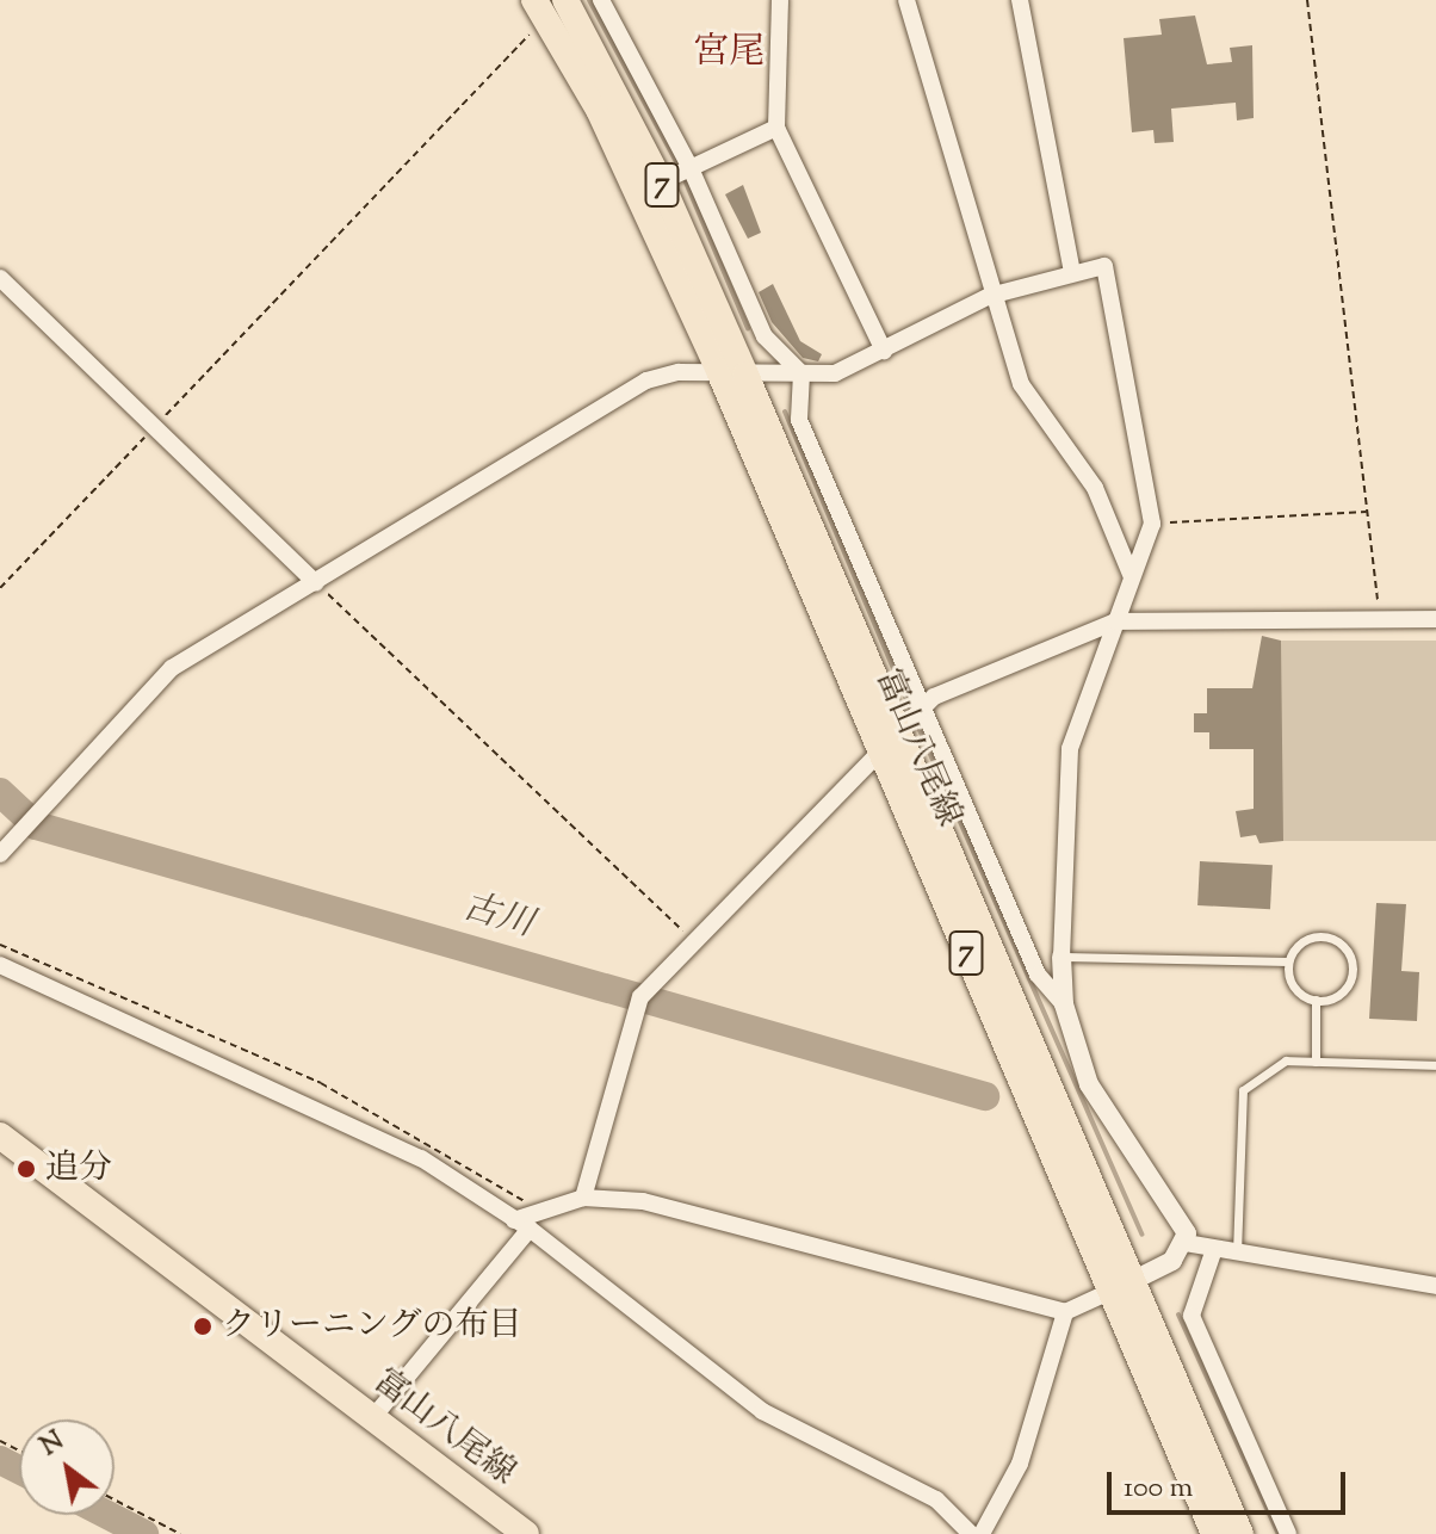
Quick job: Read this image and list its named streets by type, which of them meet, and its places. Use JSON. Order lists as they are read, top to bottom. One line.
{"streets":{"main road":["7","富山八尾線"]},"districts":["宮尾"],"water":["古川"],"places":["追分","クリーニングの布目"],"scale_bar":"100 m","north":"top left"}
